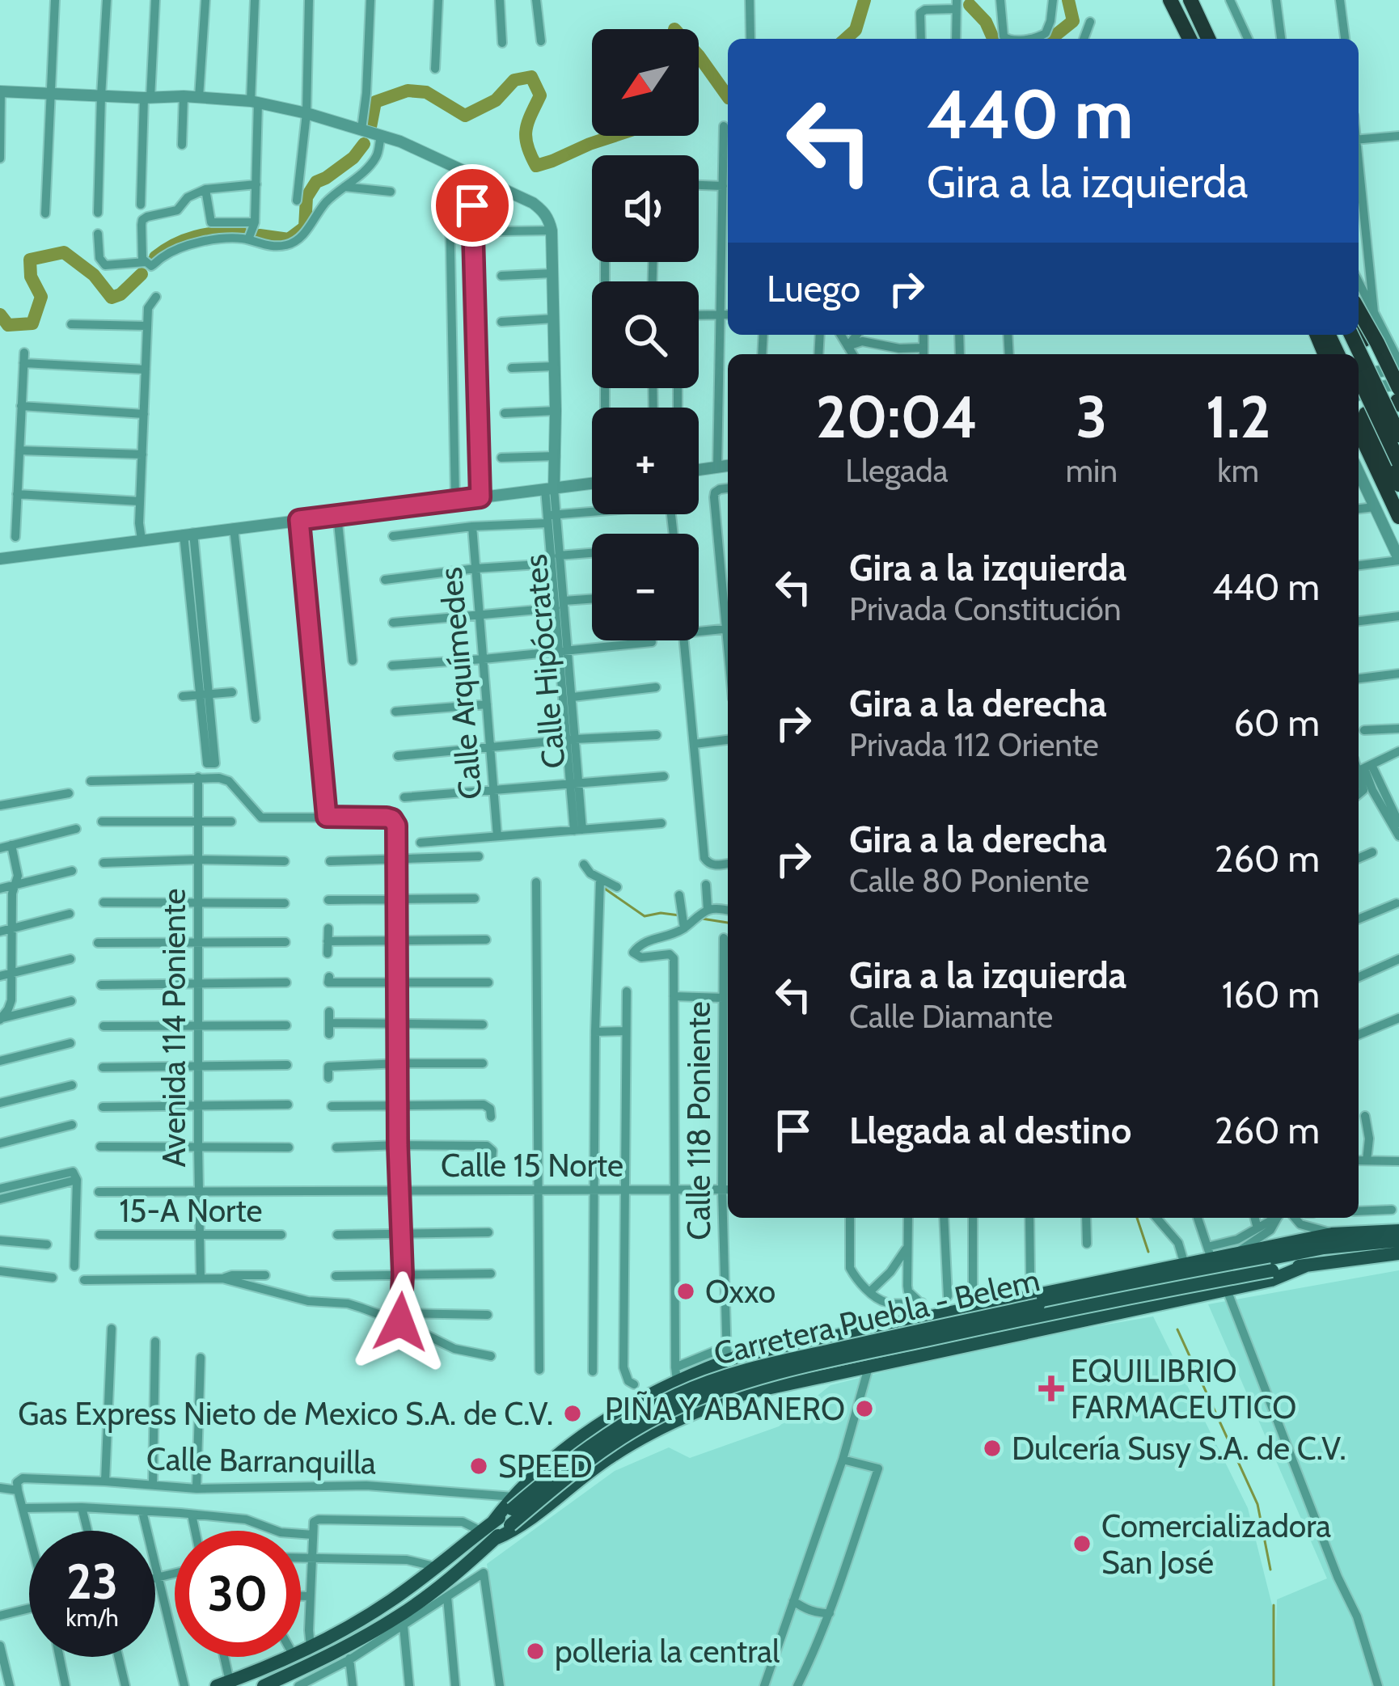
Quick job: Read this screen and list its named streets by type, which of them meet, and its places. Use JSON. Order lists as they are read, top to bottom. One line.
{"streets":{"main road":["Carretera Puebla - Belem"],"street":["Calle Hipócrates","Calle Arquímedes","Avenida 114 Poniente","Calle 118 Poniente","Calle 15 Norte","15-A Norte","Calle Barranquilla"]},"crossings":[["Avenida 114 Poniente","Calle 15 Norte"],["Avenida 114 Poniente","15-A Norte"],["Calle 118 Poniente","Calle 15 Norte"],["Carretera Puebla - Belem","Calle Barranquilla"]],"places":{"other":["Oxxo","PIÑA Y ABANERO","Gas Express Nieto de Mexico S.A. de C.V.","Dulcería Susy S.A. de C.V.","SPEED","Comercializadora San José","polleria la central"],"health":["EQUILIBRIO FARMACEUTICO"]},"north":"bottom left","page":{"map_buttons":["+","−"],"turn":["440 m","Gira a la izquierda"],"then":"Luego","eta":["20:04","Llegada","3","min","1.2","km"],"list":[{"name":"Gira a la izquierda","note":"Privada Constitución","value":"440 m"},{"name":"Gira a la derecha","note":"Privada 112 Oriente","value":"60 m"},{"name":"Gira a la derecha","note":"Calle 80 Poniente","value":"260 m"},{"name":"Gira a la izquierda","note":"Calle Diamante","value":"160 m"},{"name":"Llegada al destino","value":"260 m"}],"speed":"23 km/h","limit":"30"}}
